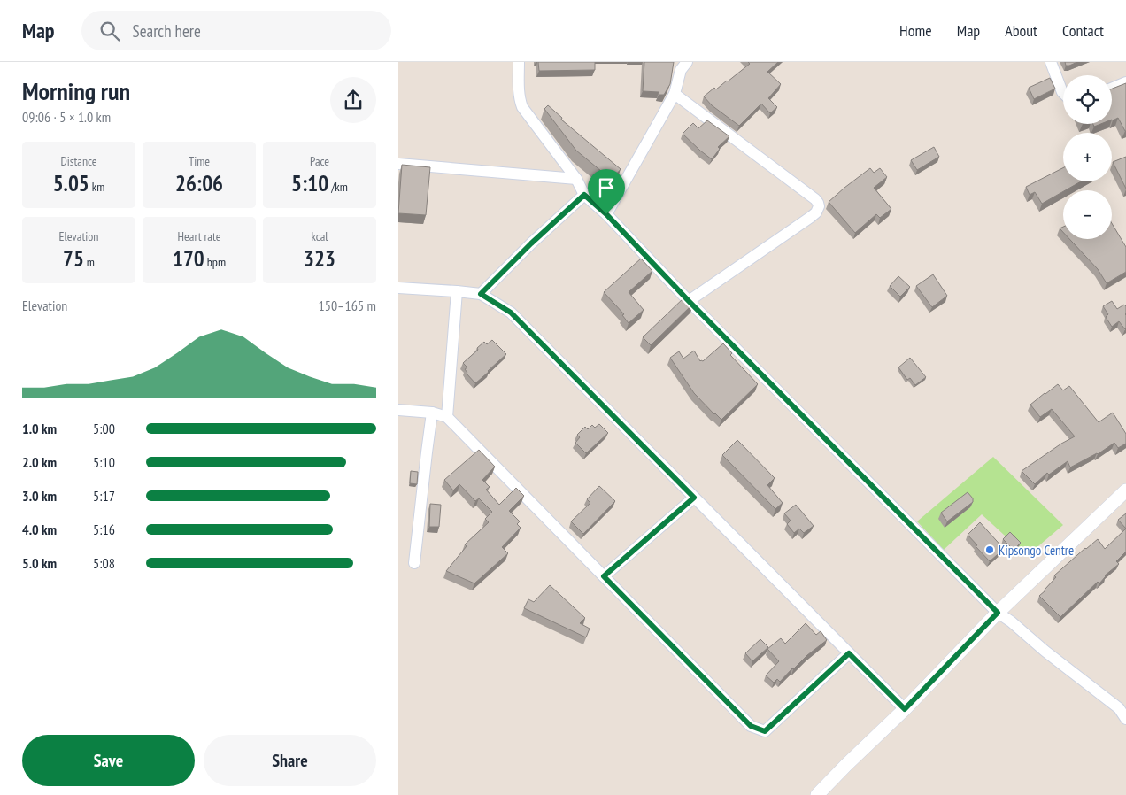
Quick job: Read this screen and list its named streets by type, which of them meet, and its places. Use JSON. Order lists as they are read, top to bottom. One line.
{"places":["Kipsongo Centre"],"page":{"header":"Map","search":"Search here","nav":["Home","Map","About","Contact"],"heading":["Morning run","09:06 · 5 × 1.0 km"],"map_buttons":["+","−"],"stats":[["Distance","5.05 km"],["Time","26:06"],["Pace","5:10 /km"],["Elevation","75 m"],["Heart rate","170 bpm"],["kcal","323"]],"chart":["Elevation","150–165 m"],"list":[{"name":"1.0 km","note":"5:00"},{"name":"2.0 km","note":"5:10"},{"name":"3.0 km","note":"5:17"},{"name":"4.0 km","note":"5:16"},{"name":"5.0 km","note":"5:08"}],"buttons":["Save","Share"]}}
